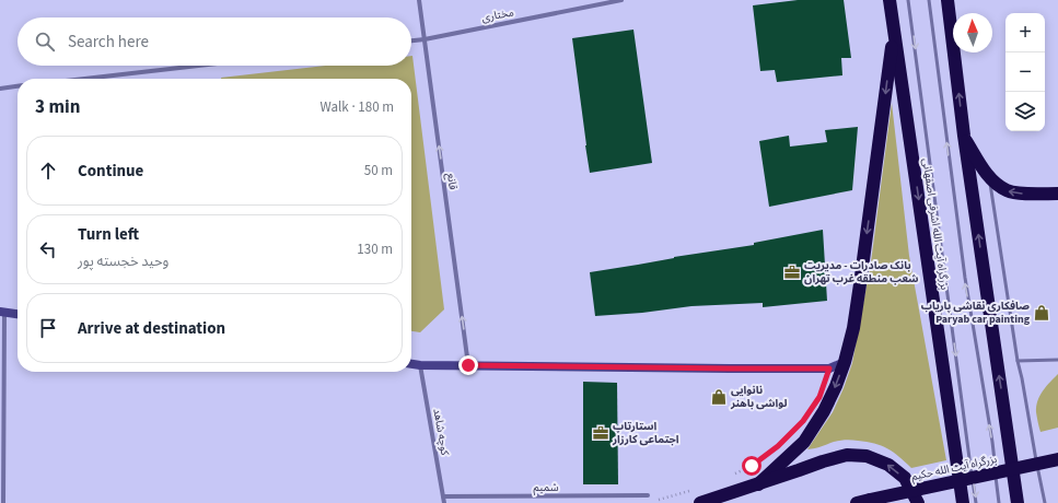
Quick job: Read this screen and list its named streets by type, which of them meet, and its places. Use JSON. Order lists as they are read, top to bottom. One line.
{"streets":{"highway":["بزرگراه آیت الله اشرفی اصفهانی","بزرگراه آیت الله حکیم"],"street":["مختاری","قانع","کوچه شاهد","شمیم"]},"crossings":[["مختاری","قانع"],["کوچه شاهد","شمیم"]],"one_way":["قانع"],"places":{"office":["بانک صادرات - مدیریت شعب منطقه غرب تهران","استارتاپ اجتماعی کارزار"],"shop":["صافکاری نقاشی پاریاب Paryab car painting","نانوایی لواشی باهنر"]},"north":"top","page":{"map_buttons":["+","−"],"search":"Search here","heading":["3 min","Walk · 180 m"],"list":[["Continue","50 m"],["Turn left","وحید خجسته پور","130 m"],"Arrive at destination"]}}
